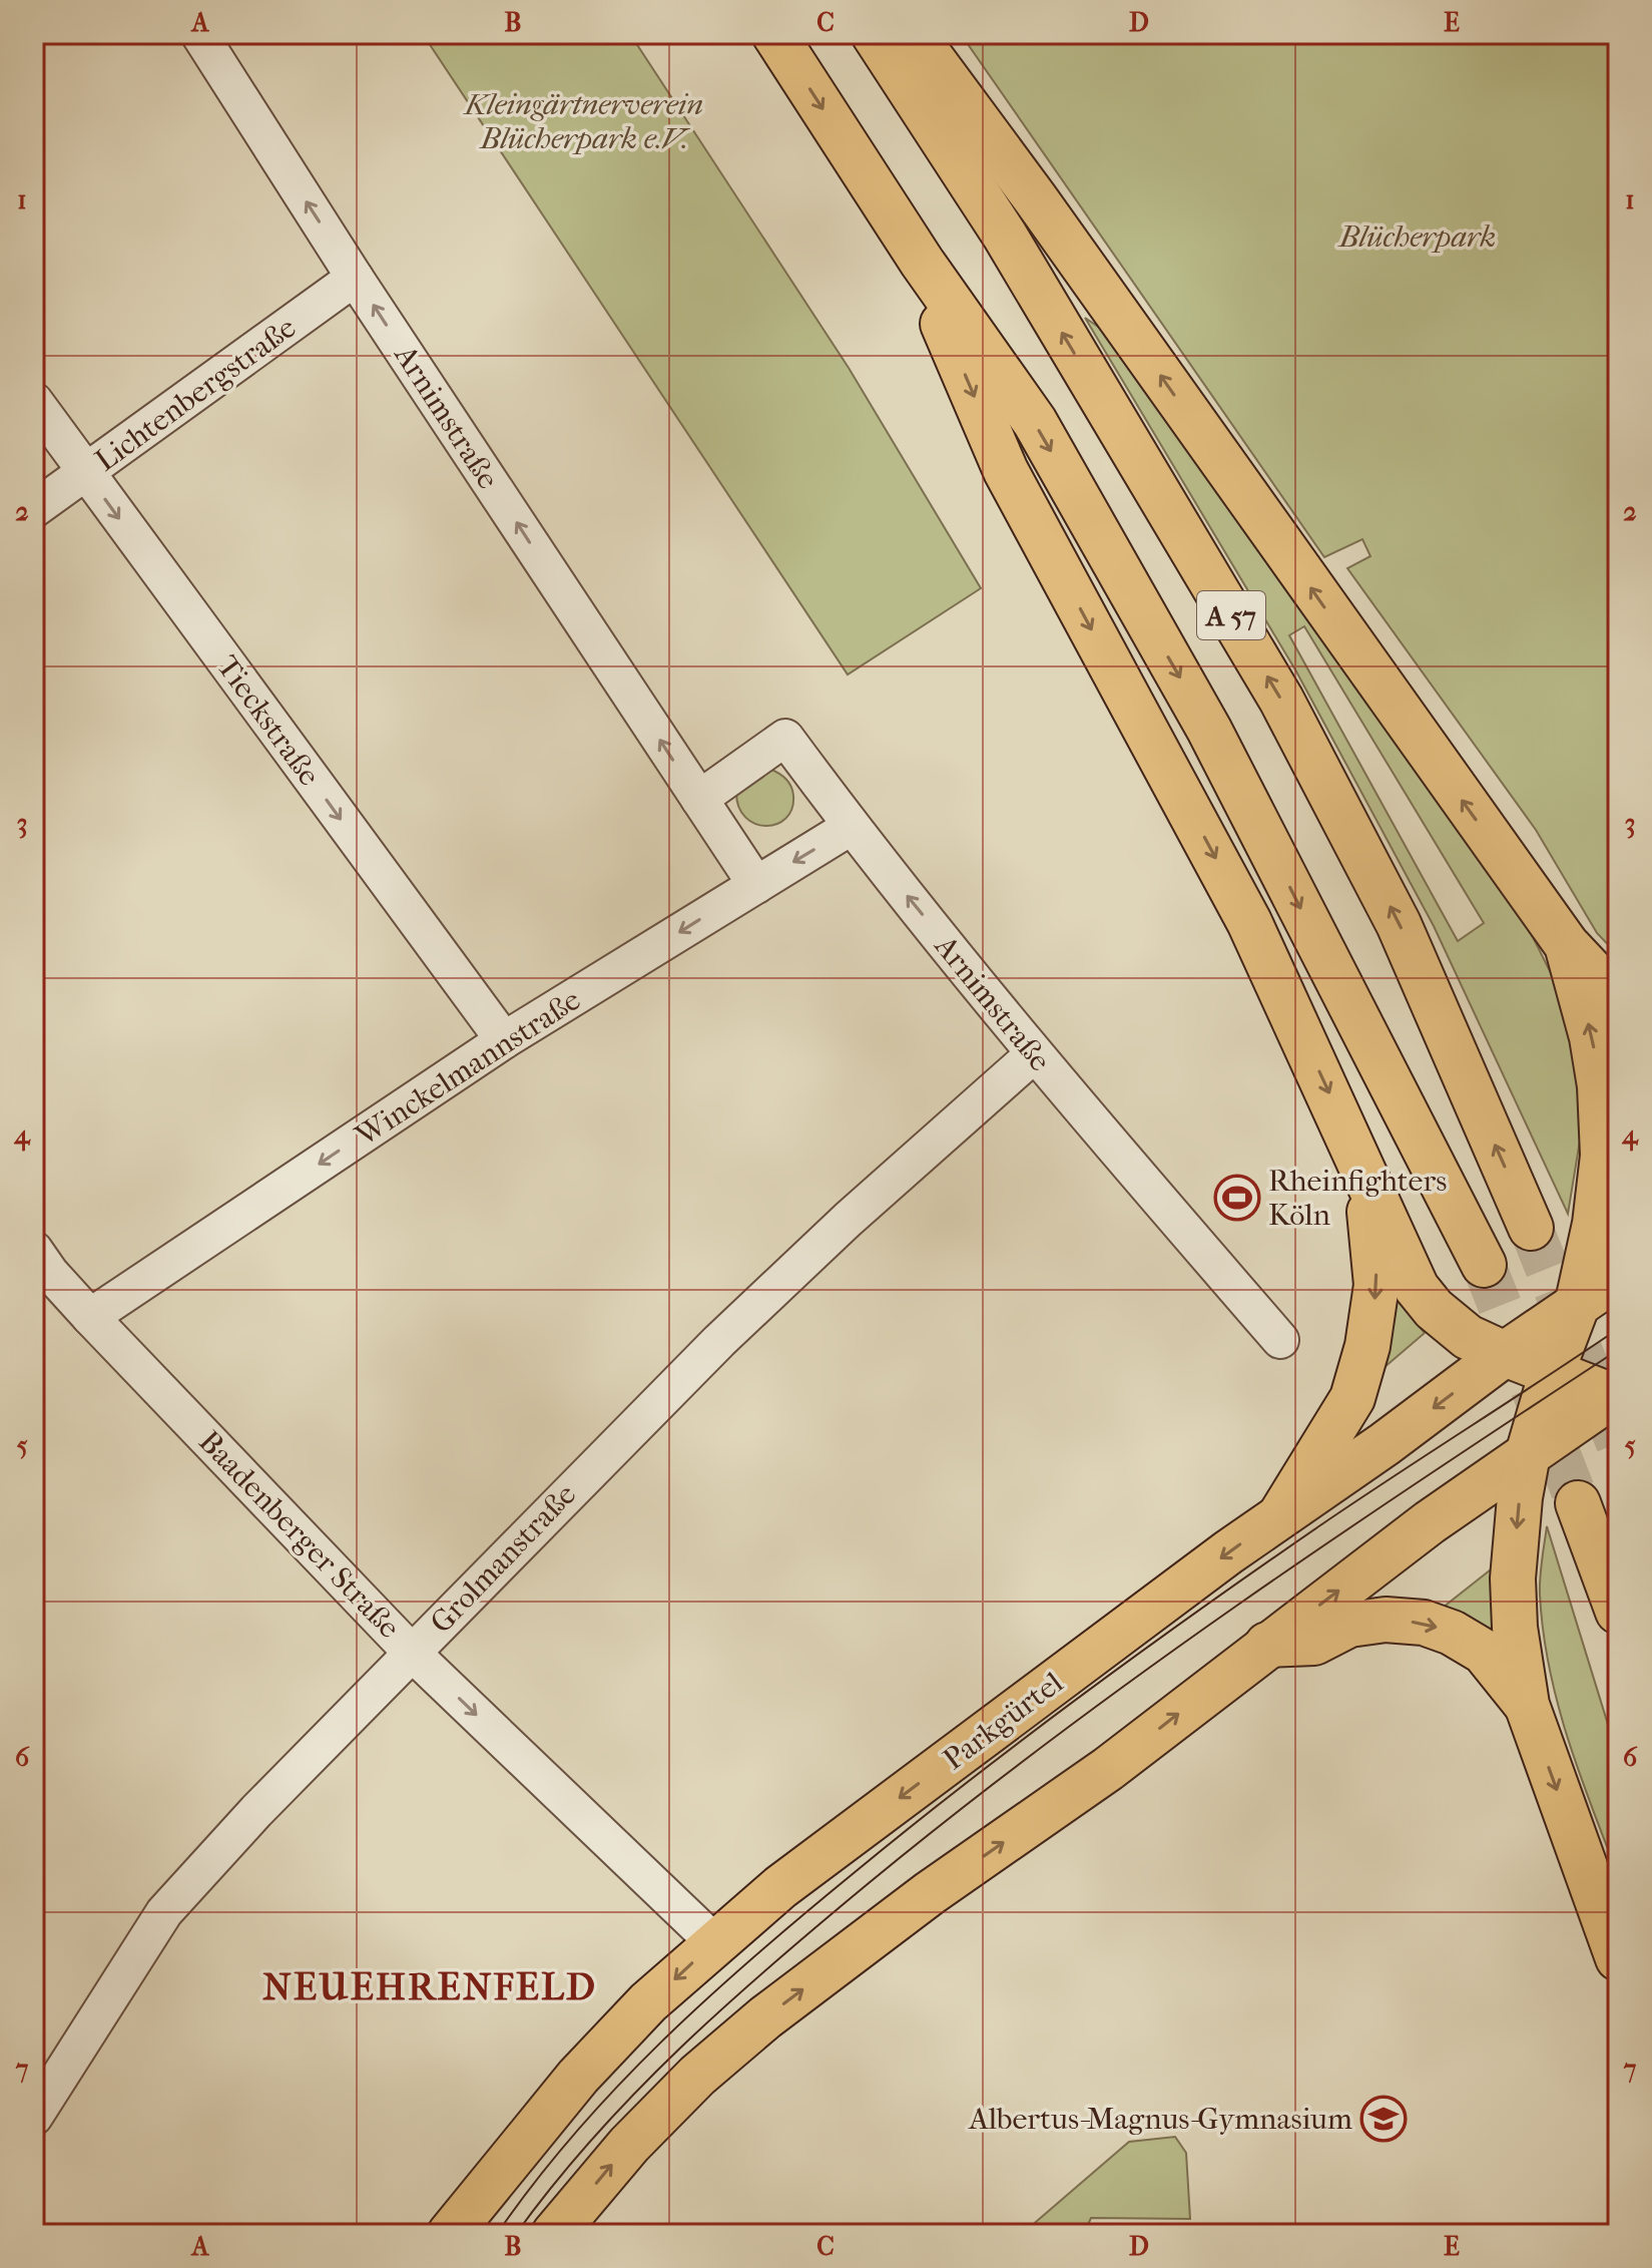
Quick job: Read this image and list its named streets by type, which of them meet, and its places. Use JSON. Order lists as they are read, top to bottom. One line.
{"streets":{"main road":["A 57","Parkgürtel"],"street":["Lichtenbergstraße","Arnimstraße","Tieckstraße","Winckelmannstraße","Baadenberger Straße","Grolmanstraße"]},"crossings":[["Lichtenbergstraße","Arnimstraße"],["Lichtenbergstraße","Tieckstraße"],["Arnimstraße","Winckelmannstraße"],["Arnimstraße","Grolmanstraße"],["Tieckstraße","Winckelmannstraße"],["Winckelmannstraße","Baadenberger Straße"],["Baadenberger Straße","Grolmanstraße"],["Baadenberger Straße","Parkgürtel"]],"one_way":["Arnimstraße","Tieckstraße","Winckelmannstraße","Baadenberger Straße"],"districts":["NEUEHRENFELD"],"parks":["Kleingärtnerverein Blücherpark e.V.","Blücherpark"],"places":{"sports":["Rheinfighters Köln"],"school or university":["Albertus-Magnus-Gymnasium"]},"grid":{"columns":["A","B","C","D","E"],"rows":["1","2","3","4","5","6","7"]}}
